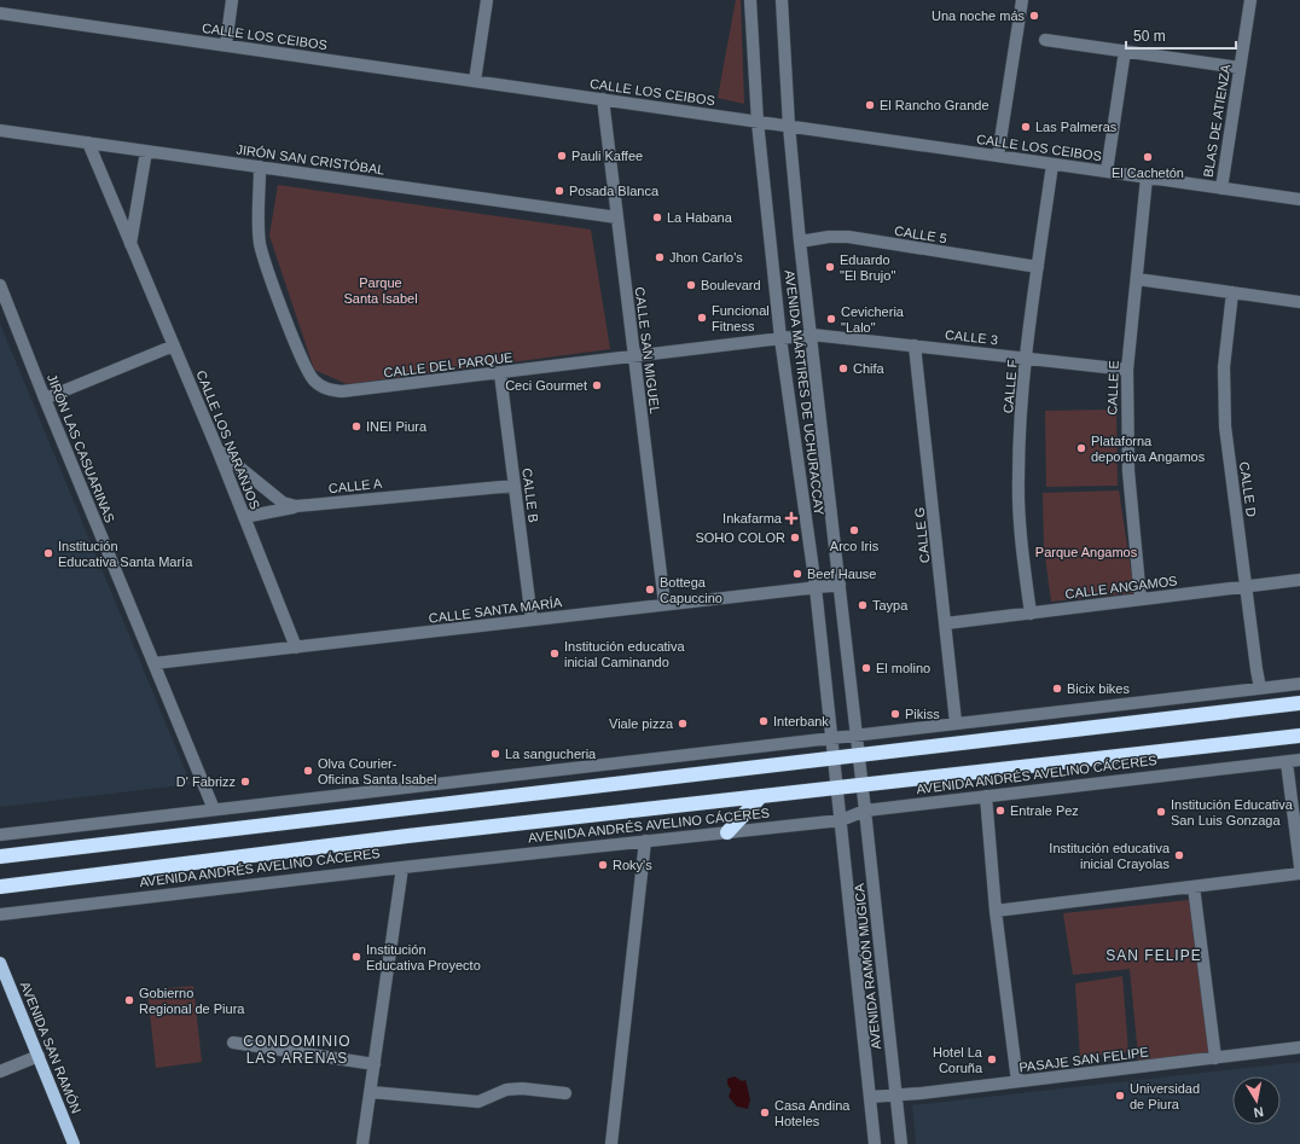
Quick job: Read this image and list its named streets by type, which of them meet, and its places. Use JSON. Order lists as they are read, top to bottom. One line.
{"streets":{"highway":["AVENIDA ANDRÉS AVELINO CÁCERES"],"main road":["AVENIDA SAN RAMÓN"],"street":["CALLE LOS CEIBOS","BLAS DE ATIENZA","JIRÓN SAN CRISTÓBAL","CALLE 5","CALLE 3","CALLE SAN MIGUEL","CALLE DEL PARQUE","CALLE F","CALLE E","AVENIDA MÁRTIRES DE UCHURACCAY","CALLE LOS NARANJOS","JIRÓN LAS CASUARINAS","CALLE A","CALLE D","CALLE B","CALLE G","CALLE ANGAMOS","CALLE SANTA MARÍA","AVENIDA RAMÓN MUGICA","PASAJE SAN FELIPE"]},"crossings":[["CALLE LOS CEIBOS","BLAS DE ATIENZA"],["CALLE LOS CEIBOS","CALLE SAN MIGUEL"],["CALLE LOS CEIBOS","CALLE F"],["CALLE LOS CEIBOS","CALLE E"],["CALLE LOS CEIBOS","AVENIDA MÁRTIRES DE UCHURACCAY"],["JIRÓN SAN CRISTÓBAL","CALLE SAN MIGUEL"],["JIRÓN SAN CRISTÓBAL","CALLE DEL PARQUE"],["JIRÓN SAN CRISTÓBAL","CALLE LOS NARANJOS"],["CALLE 5","CALLE F"],["CALLE 5","AVENIDA MÁRTIRES DE UCHURACCAY"],["CALLE 3","CALLE DEL PARQUE"],["CALLE 3","CALLE F"],["CALLE 3","CALLE E"],["CALLE 3","AVENIDA MÁRTIRES DE UCHURACCAY"],["CALLE 3","CALLE G"],["CALLE SAN MIGUEL","CALLE DEL PARQUE"],["CALLE SAN MIGUEL","CALLE SANTA MARÍA"],["CALLE DEL PARQUE","AVENIDA MÁRTIRES DE UCHURACCAY"],["CALLE DEL PARQUE","CALLE B"],["CALLE F","CALLE ANGAMOS"],["CALLE E","CALLE ANGAMOS"],["AVENIDA MÁRTIRES DE UCHURACCAY","CALLE SANTA MARÍA"],["AVENIDA MÁRTIRES DE UCHURACCAY","AVENIDA ANDRÉS AVELINO CÁCERES"],["AVENIDA MÁRTIRES DE UCHURACCAY","AVENIDA RAMÓN MUGICA"],["CALLE LOS NARANJOS","CALLE A"],["CALLE LOS NARANJOS","CALLE SANTA MARÍA"],["JIRÓN LAS CASUARINAS","CALLE SANTA MARÍA"],["CALLE A","CALLE B"],["CALLE D","CALLE ANGAMOS"],["CALLE B","CALLE SANTA MARÍA"],["CALLE G","CALLE ANGAMOS"],["AVENIDA ANDRÉS AVELINO CÁCERES","AVENIDA RAMÓN MUGICA"],["AVENIDA RAMÓN MUGICA","PASAJE SAN FELIPE"]],"districts":["SAN FELIPE","CONDOMINIO LAS ARENAS"],"parks":["Parque Santa Isabel","Parque Angamos"],"places":{"other":["Una noche más","El Rancho Grande","Las Palmeras","Pauli Kaffee","El Cachetón","Posada Blanca","La Habana","Jhon Carlo's","Eduardo \"El Brujo\"","Boulevard","Funcional Fitness","Cevicheria \"Lalo\"","Chifa","Ceci Gourmet","INEI Piura","Plataforna deportiva Angamos","Arco Iris","SOHO COLOR","Institución Educativa Santa María","Beef Hause","Bottega Capuccino","Taypa","Institución educativa inicial Caminando","El molino","Bicix bikes","Pikiss","Interbank","Viale pizza","La sangucheria","Olva Courier- Oficina Santa Isabel","D' Fabrizz","Entrale Pez","Institución Educativa San Luis Gonzaga","Institución educativa inicial Crayolas","Roky's","Institución Educativa Proyecto","Gobierno Regional de Piura","Hotel La Coruña","Universidad de Piura","Casa Andina Hoteles"],"health":["Inkafarma"]},"scale_bar":"50 m","north":"bottom"}
